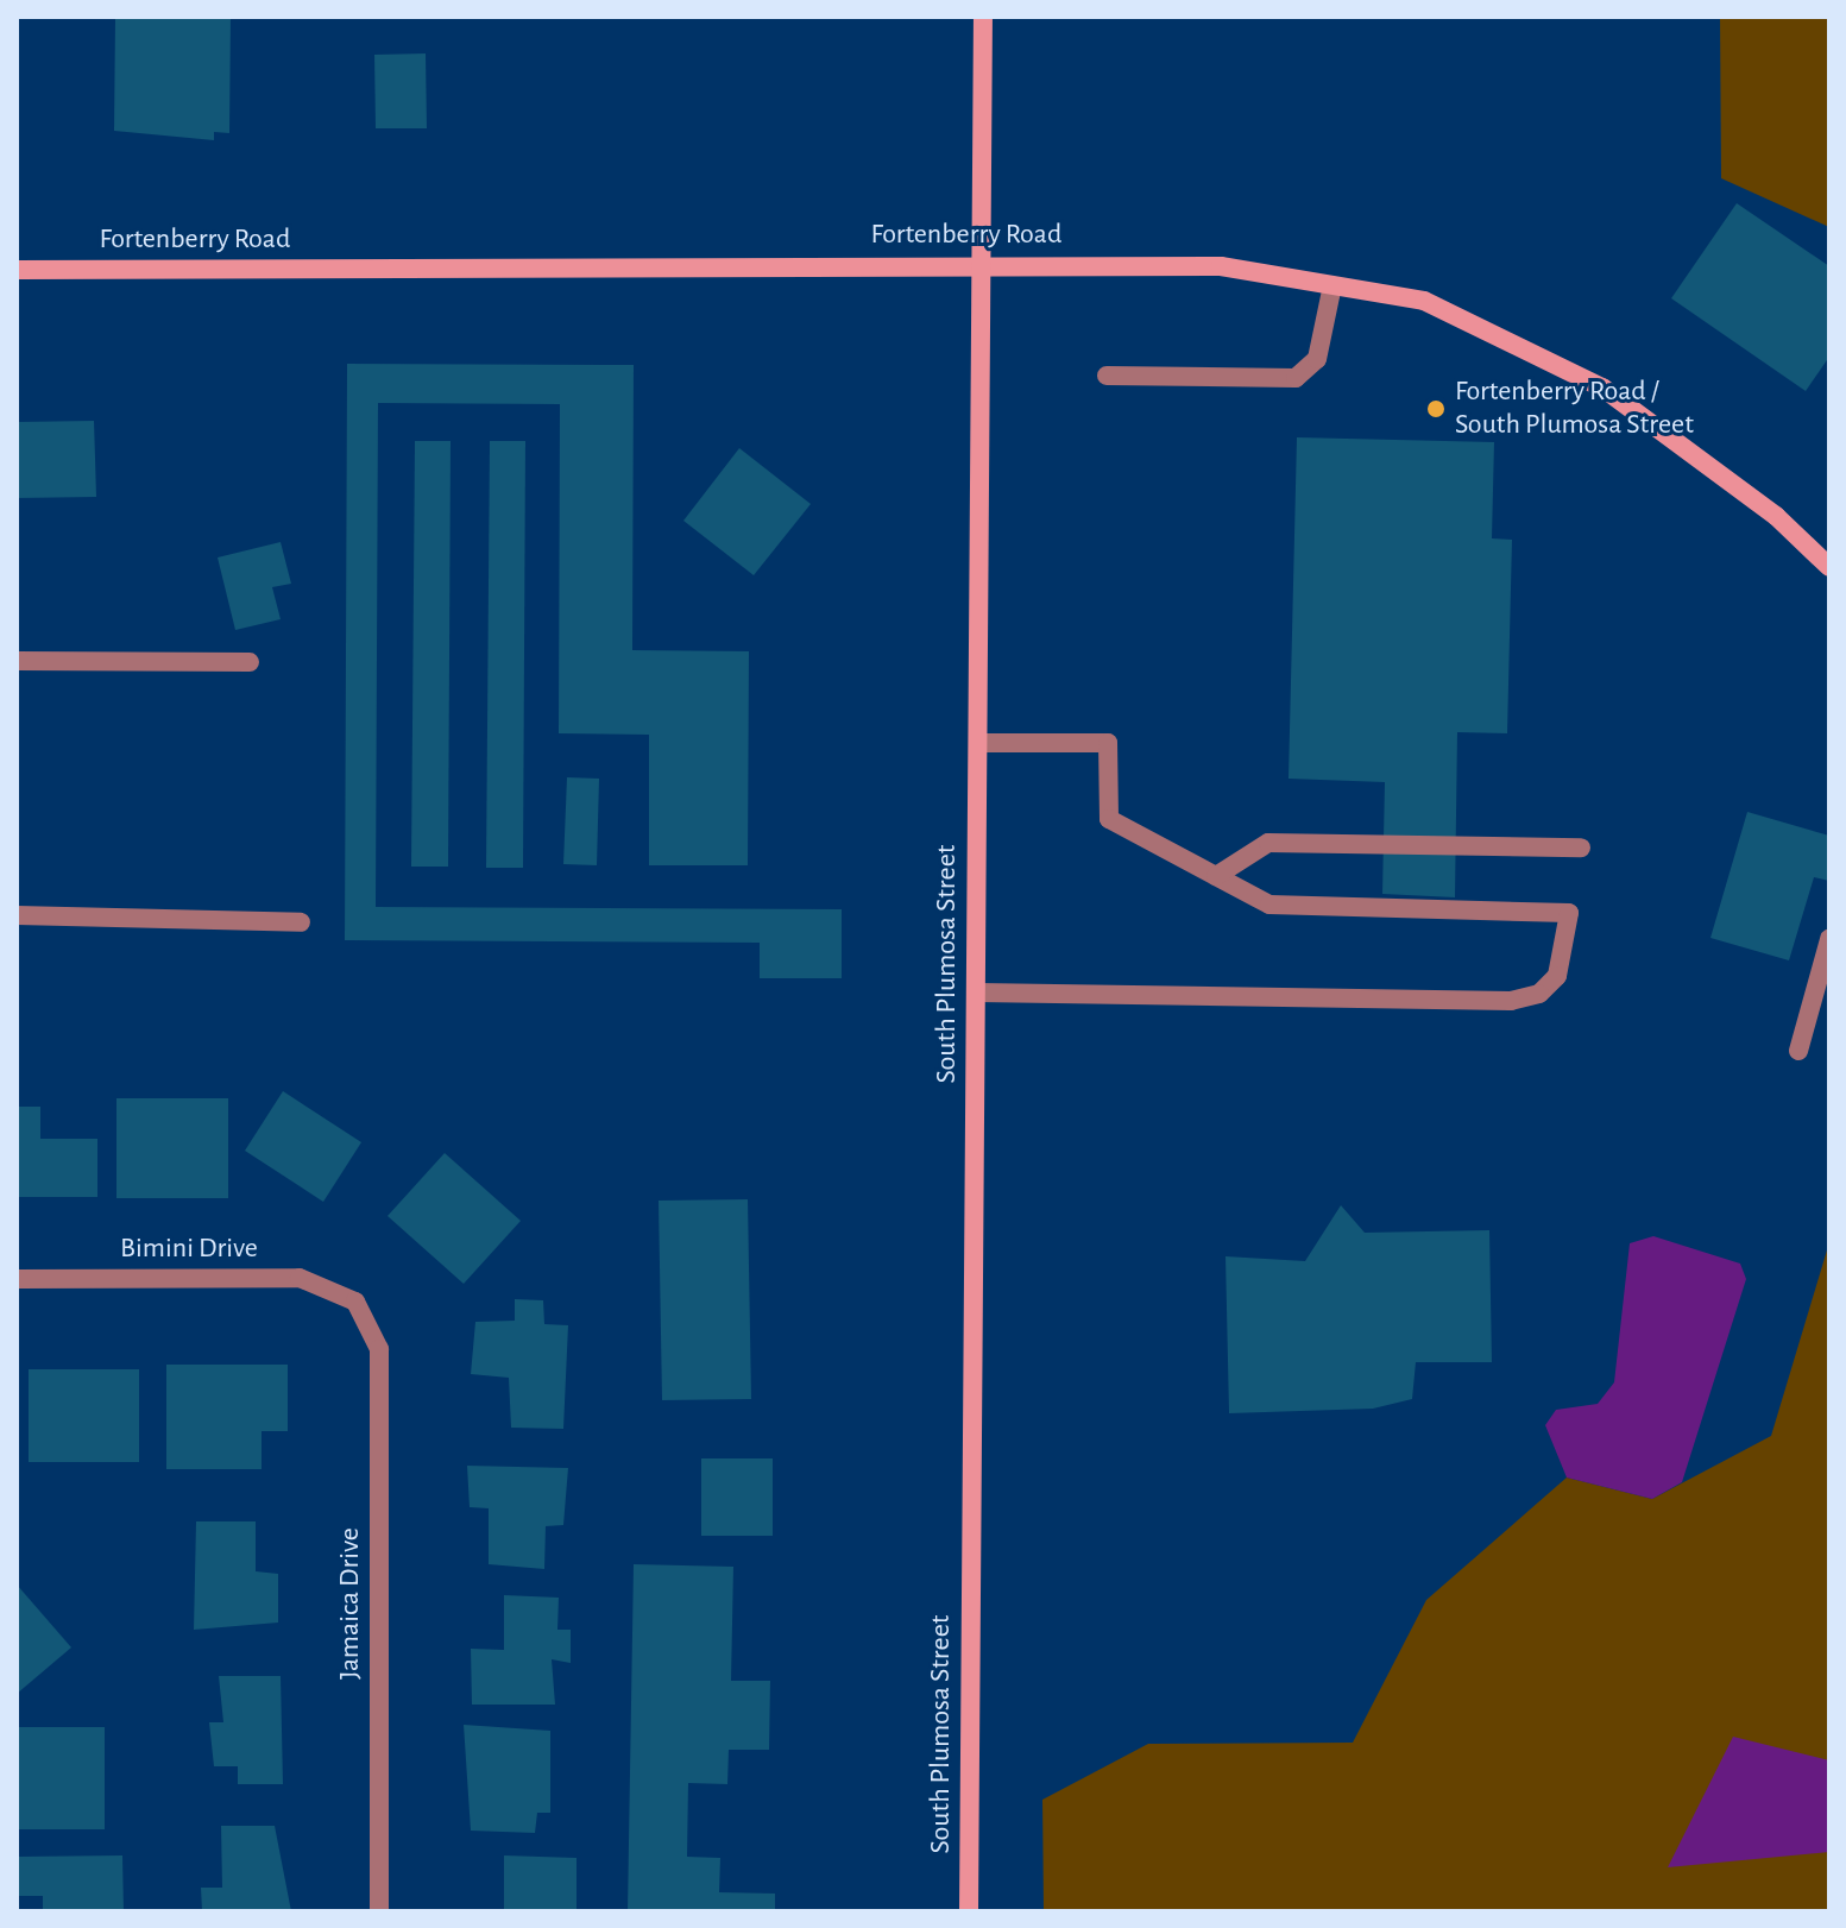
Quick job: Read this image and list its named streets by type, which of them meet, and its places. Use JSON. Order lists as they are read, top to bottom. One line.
{"streets":{"street":["Fortenberry Road","South Plumosa Street","Bimini Drive","Jamaica Drive"]},"crossings":[["Fortenberry Road","South Plumosa Street"],["Bimini Drive","Jamaica Drive"]],"places":["Fortenberry Road / South Plumosa Street"]}
